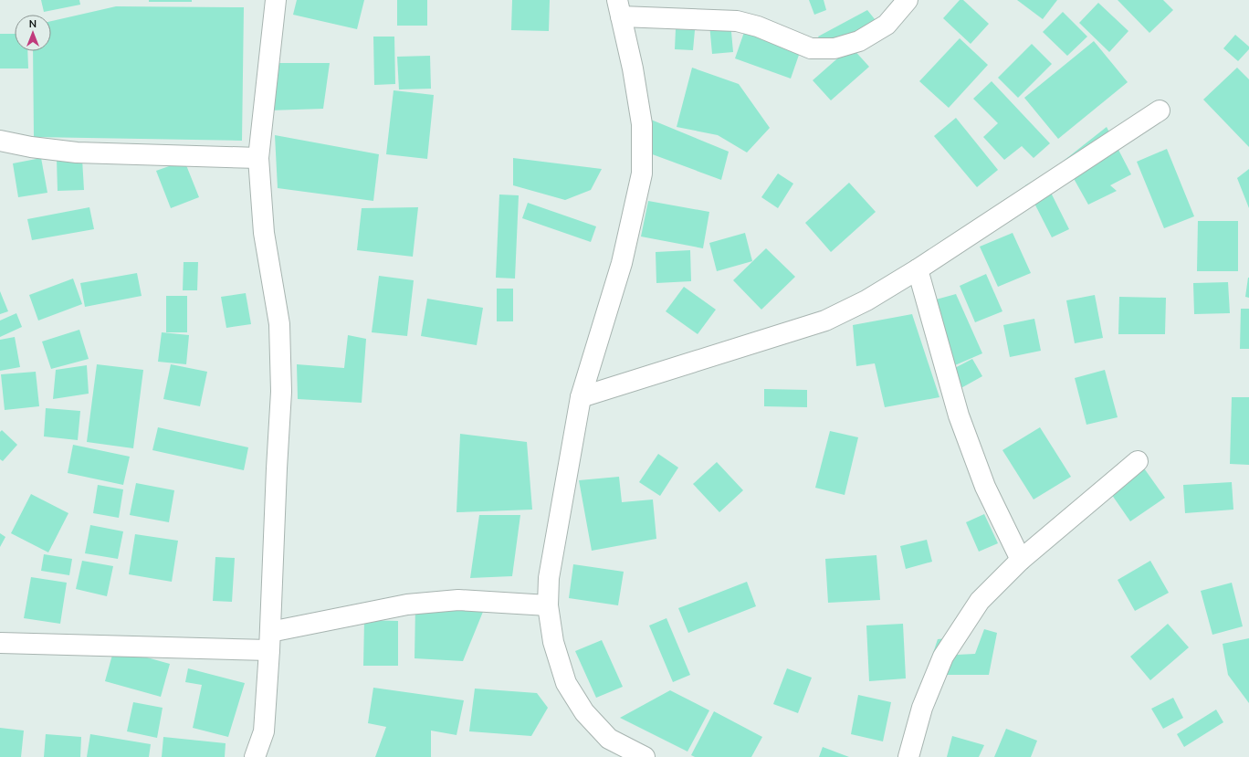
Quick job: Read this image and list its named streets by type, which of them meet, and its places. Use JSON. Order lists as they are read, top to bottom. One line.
{"north":"top"}
